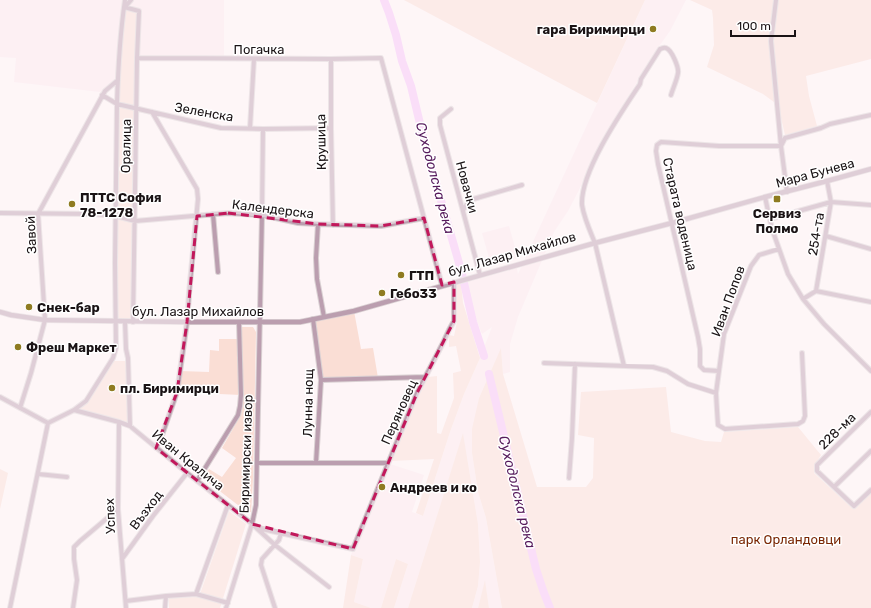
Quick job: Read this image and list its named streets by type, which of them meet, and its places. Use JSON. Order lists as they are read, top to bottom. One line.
{"streets":{"street":["Погачка","Зеленска","Крушица","Оралица","Мара Бунева","Новачки","Календерска","Старата воденица","254-та","Завой","бул. Лазар Михайлов","Иван Попов","Лунна нощ","Перяновец","228-ма","Биримирски извор","Иван Кралича","Възход","Успех"]},"crossings":[["Погачка","Крушица"],["Погачка","Оралица"],["Погачка","Календерска"],["Зеленска","Крушица"],["Зеленска","Оралица"],["Зеленска","Завой"],["Зеленска","Биримирски извор"],["Крушица","Календерска"],["Оралица","Календерска"],["Оралица","Завой"],["Оралица","бул. Лазар Михайлов"],["Мара Бунева","254-та"],["Мара Бунева","бул. Лазар Михайлов"],["Новачки","бул. Лазар Михайлов"],["Календерска","Завой"],["Календерска","Биримирски извор"],["Старата воденица","бул. Лазар Михайлов"],["Старата воденица","Иван Попов"],["Завой","бул. Лазар Михайлов"],["бул. Лазар Михайлов","Лунна нощ"],["бул. Лазар Михайлов","Перяновец"],["бул. Лазар Михайлов","Биримирски извор"],["Перяновец","Иван Кралича"],["Биримирски извор","Иван Кралича"],["Иван Кралича","Възход"],["Възход","Успех"]],"water":["Суходолска река"],"parks":["парк Орландовци"],"places":{"other":["гара Биримирци","ПТТС София 78-1278","ГТП","Гебо33","Снек-бар","Фреш Маркет","пл. Биримирци","Андреев и ко"],"transit":["Сервиз Полмо"]},"scale_bar":"100 m"}
